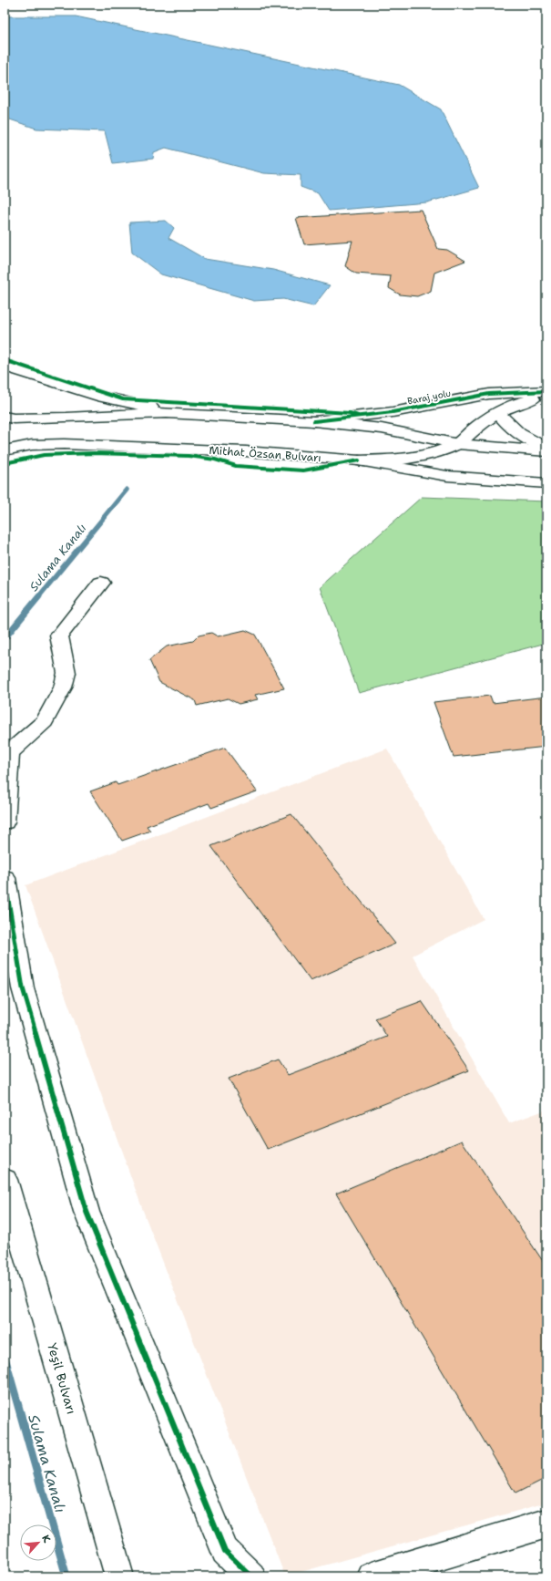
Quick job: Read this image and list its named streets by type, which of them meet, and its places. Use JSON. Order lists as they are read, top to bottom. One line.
{"streets":{"main road":["Baraj yolu","Mithat Özsan Bulvarı","Yeşil Bulvarı"]},"water":["Sulama Kanalı"],"north":"top right"}
